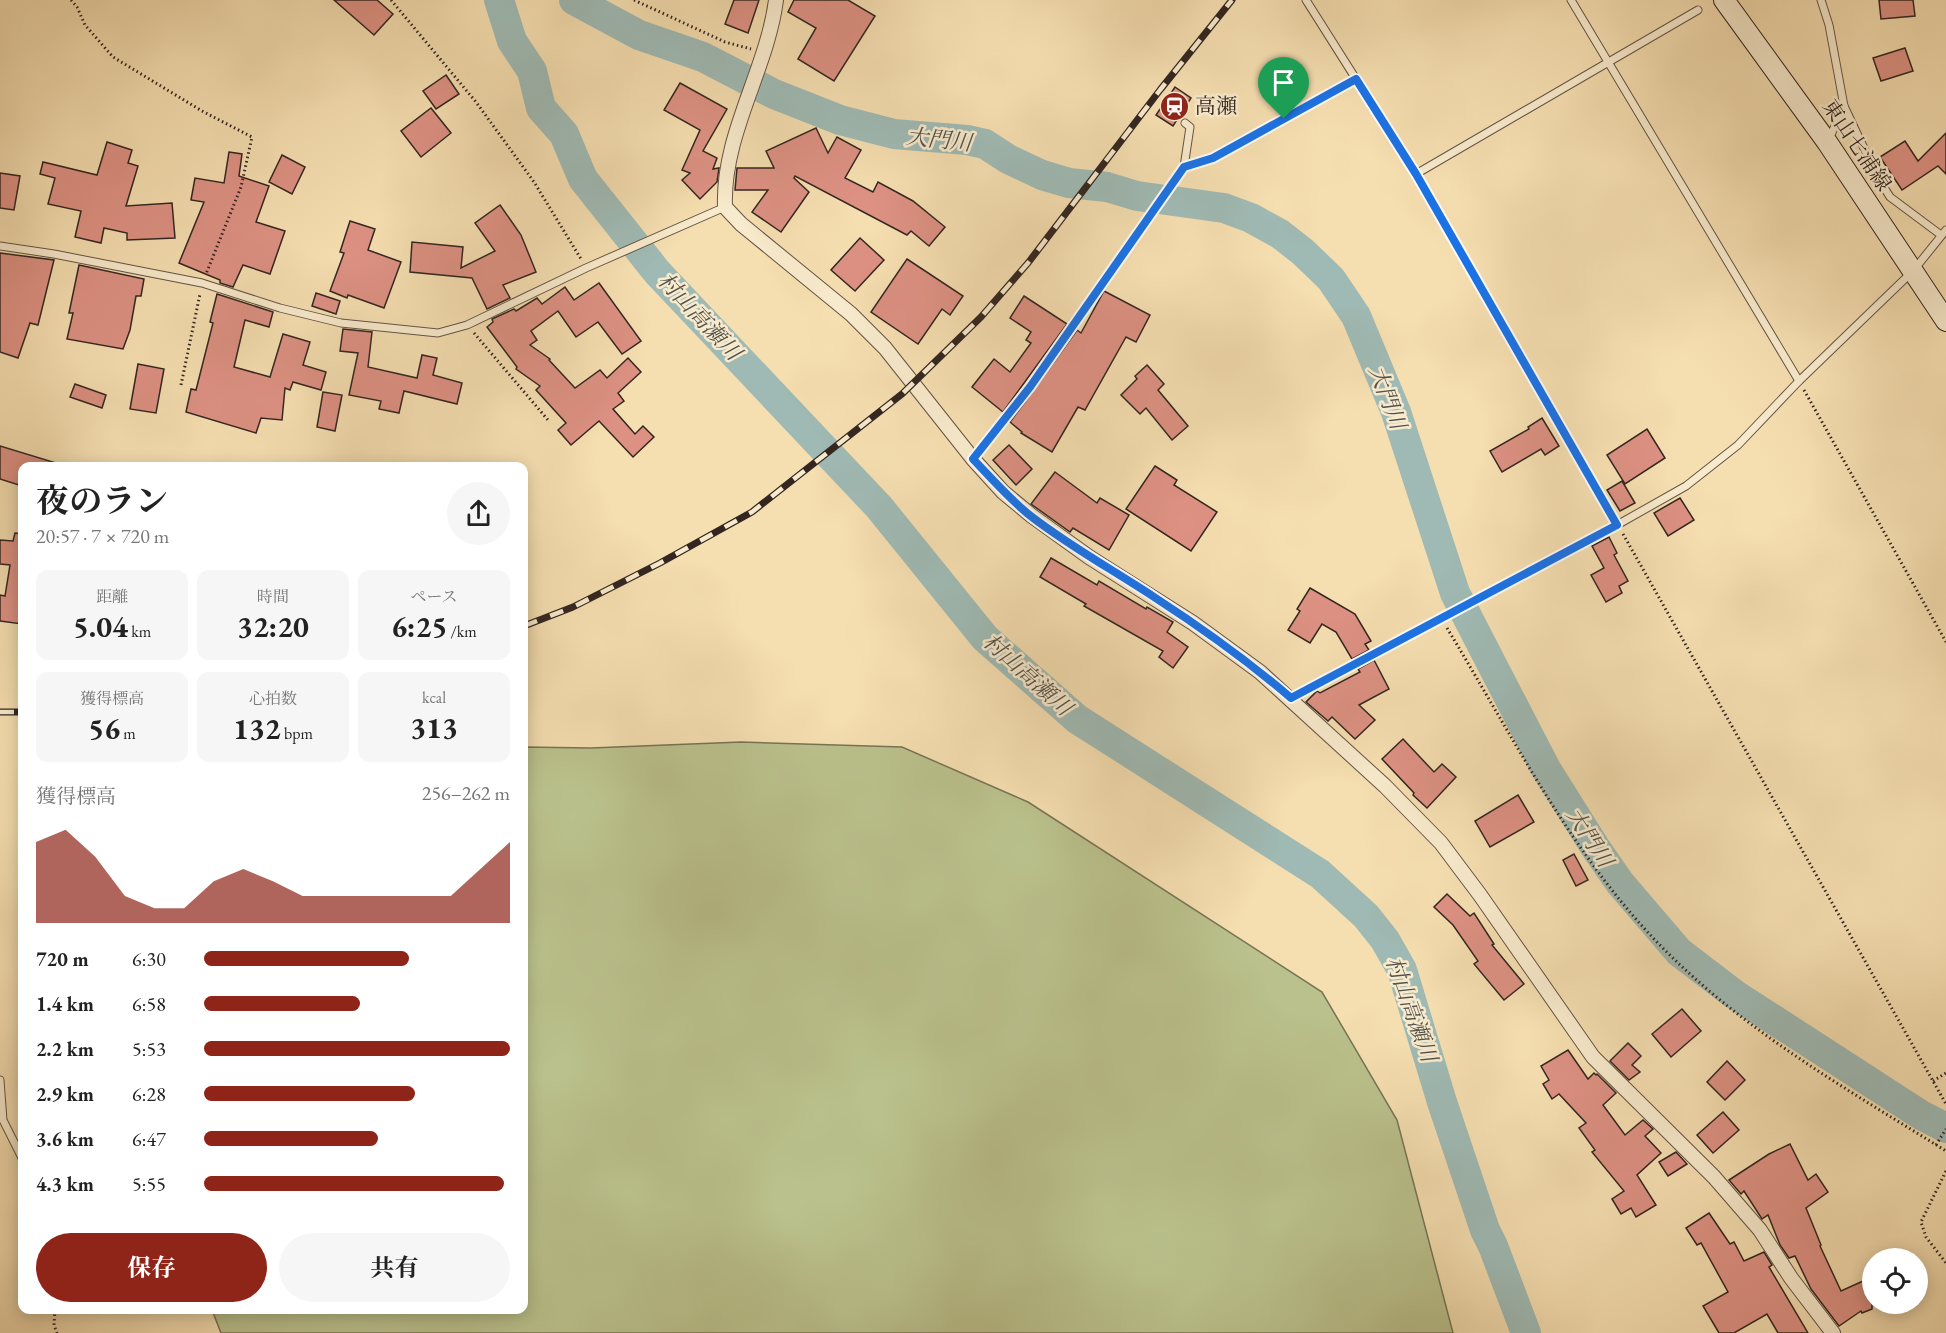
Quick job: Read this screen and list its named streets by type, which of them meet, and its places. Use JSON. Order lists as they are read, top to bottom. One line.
{"streets":{"main road":["東山七浦線"]},"water":["大門川","村山高瀬川"],"places":{"station":["高瀬"]},"page":{"heading":["夜のラン","20:57 · 7 × 720 m"],"stats":[["距離","5.04 km"],["時間","32:20"],["ペース","6:25 /km"],["獲得標高","56 m"],["心拍数","132 bpm"],["kcal","313"]],"chart":["獲得標高","256–262 m"],"list":[{"name":"720 m","note":"6:30"},{"name":"1.4 km","note":"6:58"},{"name":"2.2 km","note":"5:53"},{"name":"2.9 km","note":"6:28"},{"name":"3.6 km","note":"6:47"},{"name":"4.3 km","note":"5:55"}],"buttons":["保存","共有"]}}
